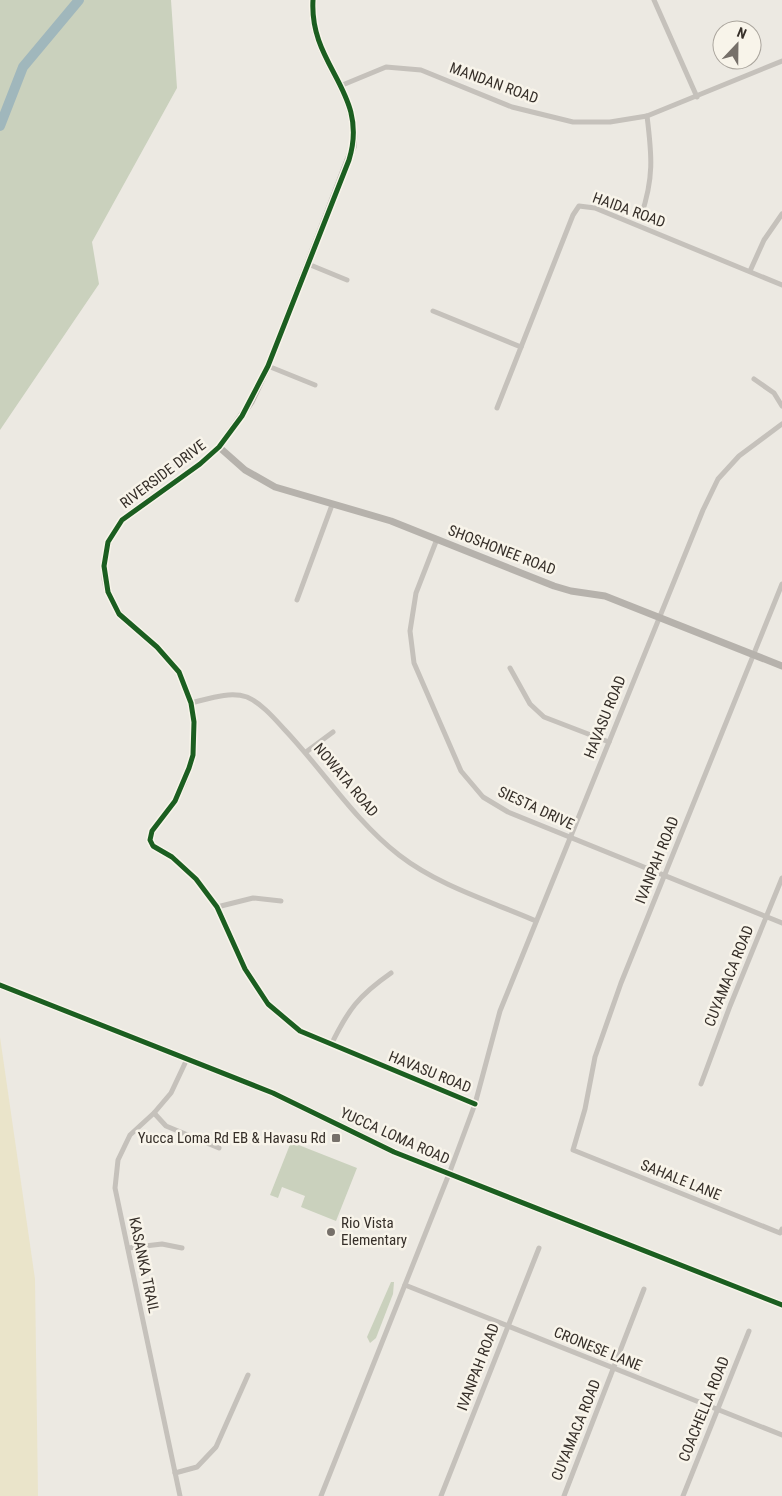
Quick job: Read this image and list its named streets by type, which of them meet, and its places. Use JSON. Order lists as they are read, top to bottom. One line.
{"streets":{"street":["MANDAN ROAD","HAIDA ROAD","RIVERSIDE DRIVE","SHOSHONEE ROAD","HAVASU ROAD","NOWATA ROAD","SIESTA DRIVE","IVANPAH ROAD","CUYAMACA ROAD","YUCCA LOMA ROAD","SAHALE LANE","KASANKA TRAIL","CRONESE LANE","COACHELLA ROAD"]},"crossings":[["MANDAN ROAD","RIVERSIDE DRIVE"],["RIVERSIDE DRIVE","SHOSHONEE ROAD"],["RIVERSIDE DRIVE","NOWATA ROAD"],["SHOSHONEE ROAD","HAVASU ROAD"],["SHOSHONEE ROAD","SIESTA DRIVE"],["SHOSHONEE ROAD","IVANPAH ROAD"],["HAVASU ROAD","NOWATA ROAD"],["HAVASU ROAD","SIESTA DRIVE"],["HAVASU ROAD","YUCCA LOMA ROAD"],["HAVASU ROAD","CRONESE LANE"],["SIESTA DRIVE","IVANPAH ROAD"],["SIESTA DRIVE","CUYAMACA ROAD"],["IVANPAH ROAD","SAHALE LANE"],["IVANPAH ROAD","CRONESE LANE"],["CUYAMACA ROAD","CRONESE LANE"],["YUCCA LOMA ROAD","KASANKA TRAIL"],["CRONESE LANE","COACHELLA ROAD"]],"places":{"transit":["Yucca Loma Rd EB & Havasu Rd"],"other":["Rio Vista Elementary"]},"north":"top"}
